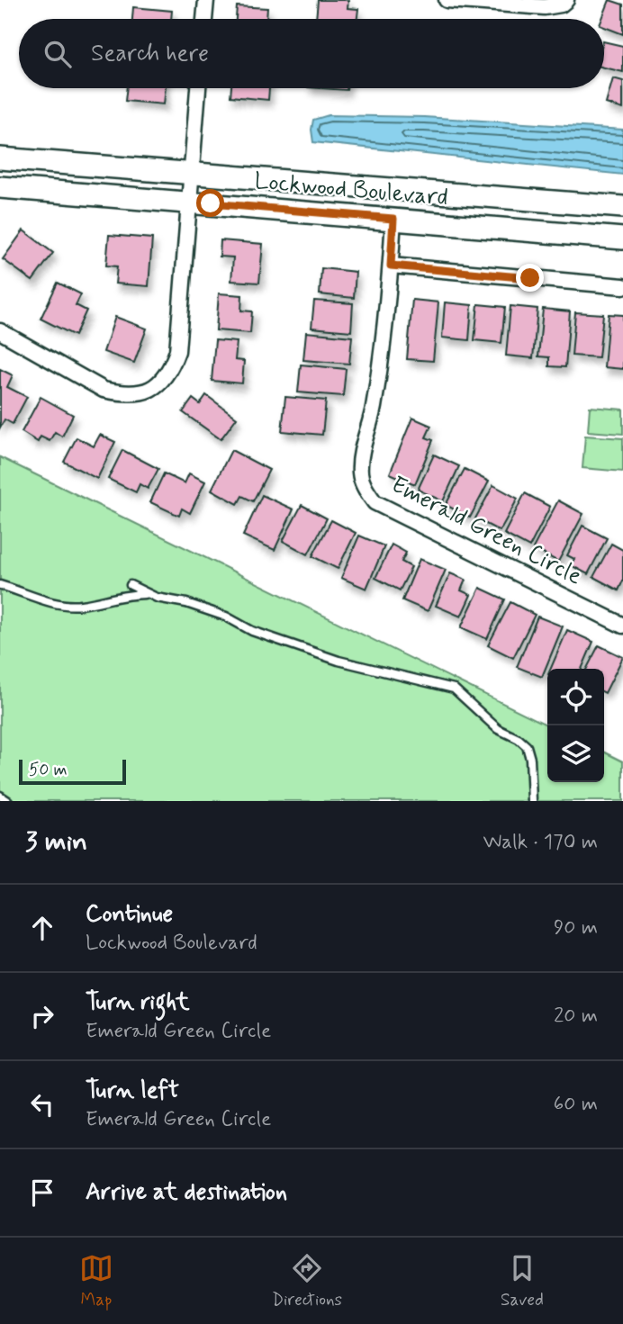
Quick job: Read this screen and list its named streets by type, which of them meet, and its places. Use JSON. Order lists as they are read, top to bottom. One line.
{"streets":{"main road":["Lockwood Boulevard"],"street":["Emerald Green Circle"]},"crossings":[["Lockwood Boulevard","Emerald Green Circle"]],"scale_bar":"50 m","page":{"search":"Search here","scale":"50 m","heading":["3 min","Walk · 170 m"],"list":[["Continue","Lockwood Boulevard","90 m"],["Turn right","Emerald Green Circle","20 m"],["Turn left","Emerald Green Circle","60 m"],"Arrive at destination"],"nav":["Map","Directions","Saved"]}}
